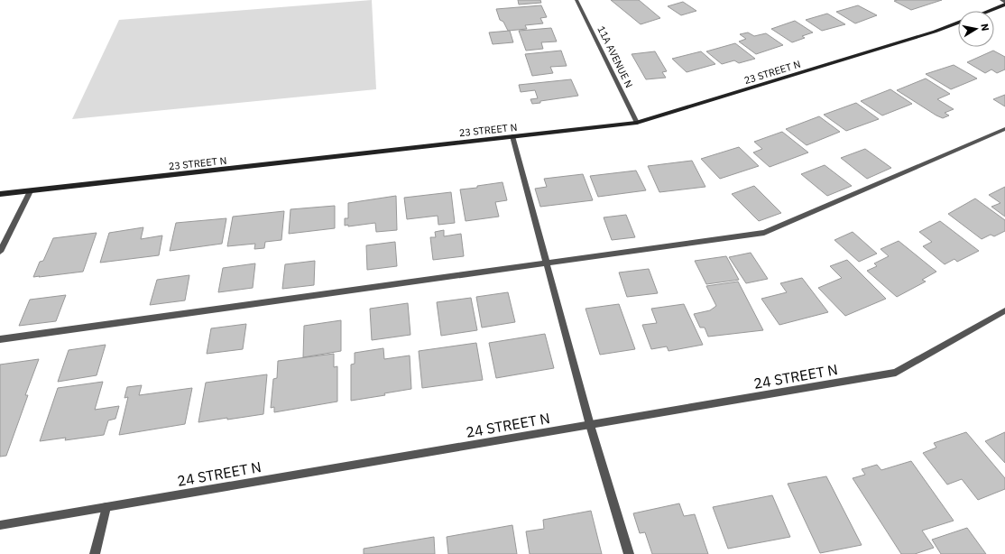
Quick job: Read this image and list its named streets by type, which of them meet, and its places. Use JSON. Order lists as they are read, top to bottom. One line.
{"streets":{"street":["11A AVENUE N","23 STREET N","24 STREET N"]},"crossings":[["11A AVENUE N","23 STREET N"]],"north":"right"}
